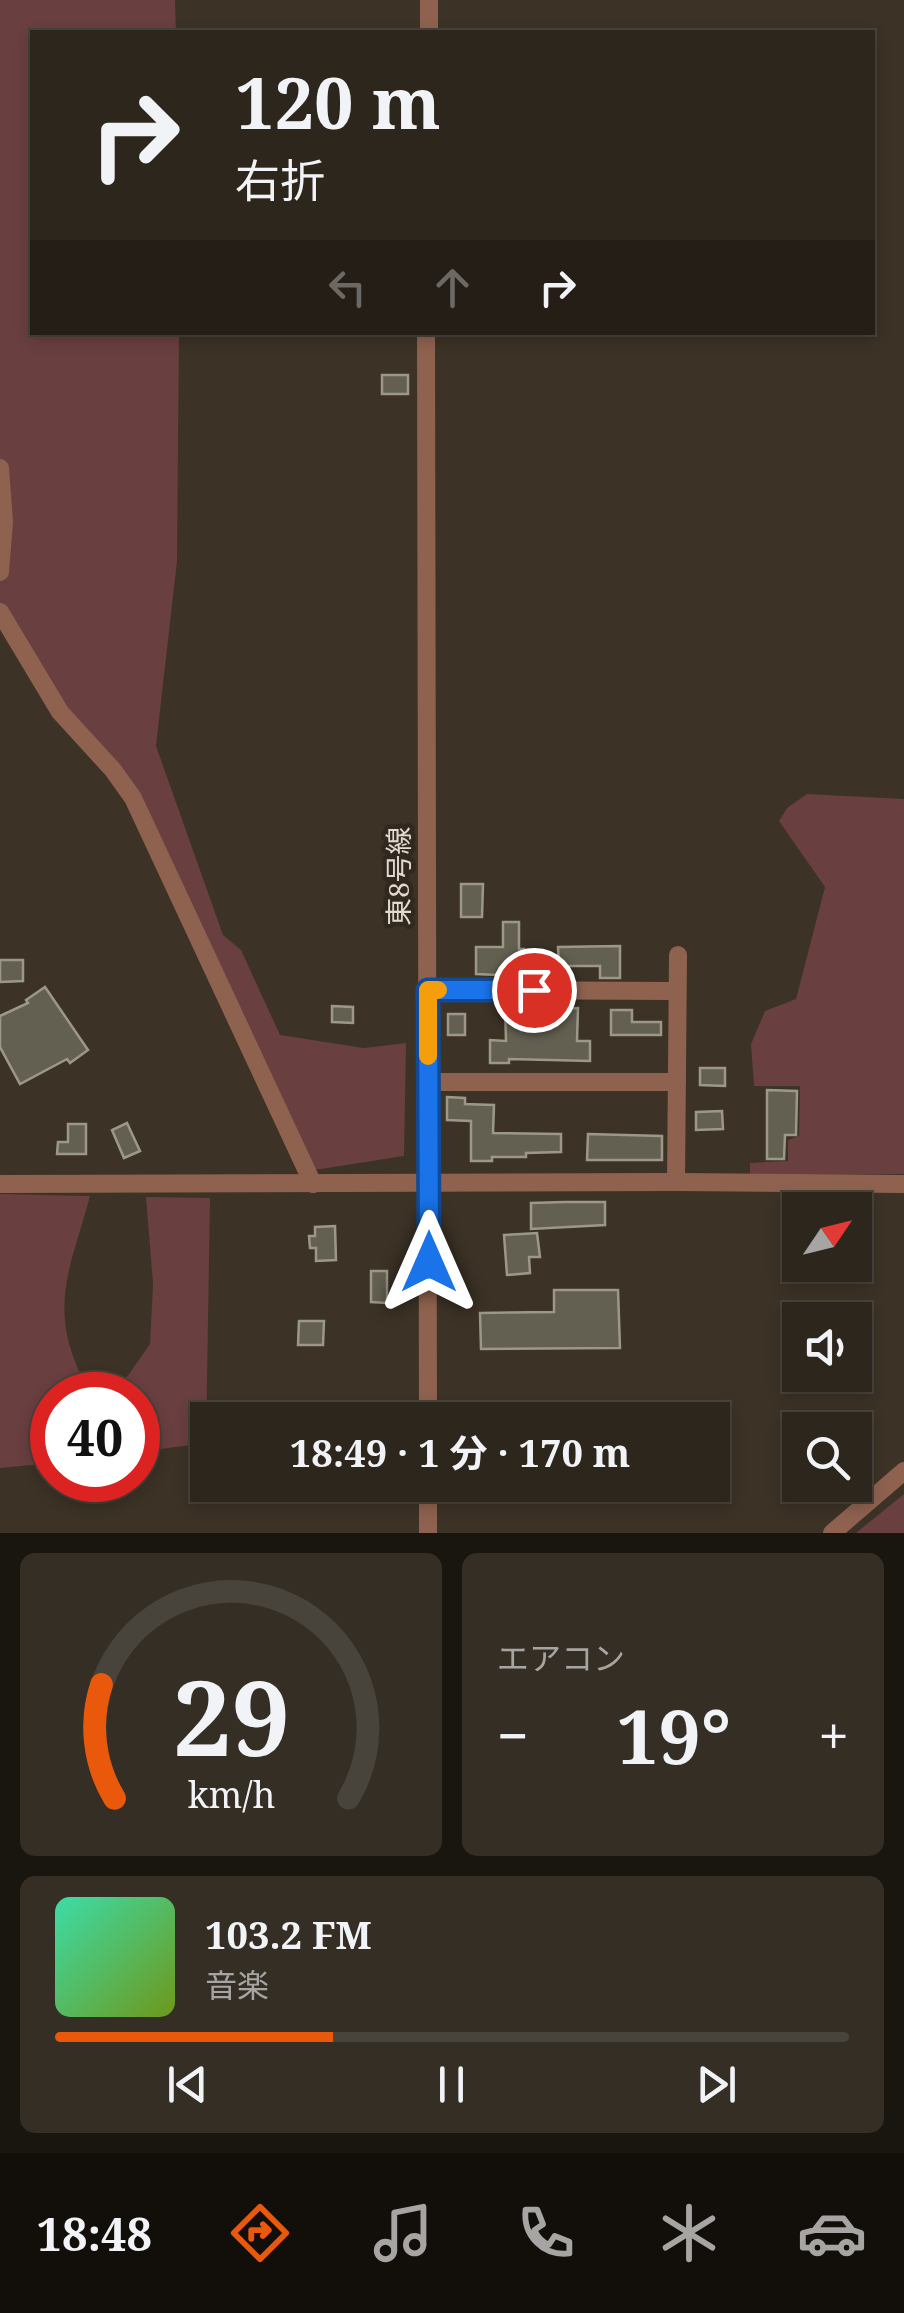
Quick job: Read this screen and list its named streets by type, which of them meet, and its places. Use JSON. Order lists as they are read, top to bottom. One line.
{"streets":{"street":["東8号線"]},"north":"top right","page":{"turn":["120 m","右折"],"limit":"40","trip":"18:49 · 1 分 · 170 m","tile":"エアコン","heat":["−","19°","+"],"song":["103.2 FM","音楽"],"tabs":"18:48","gauge":["29","km/h"]}}
